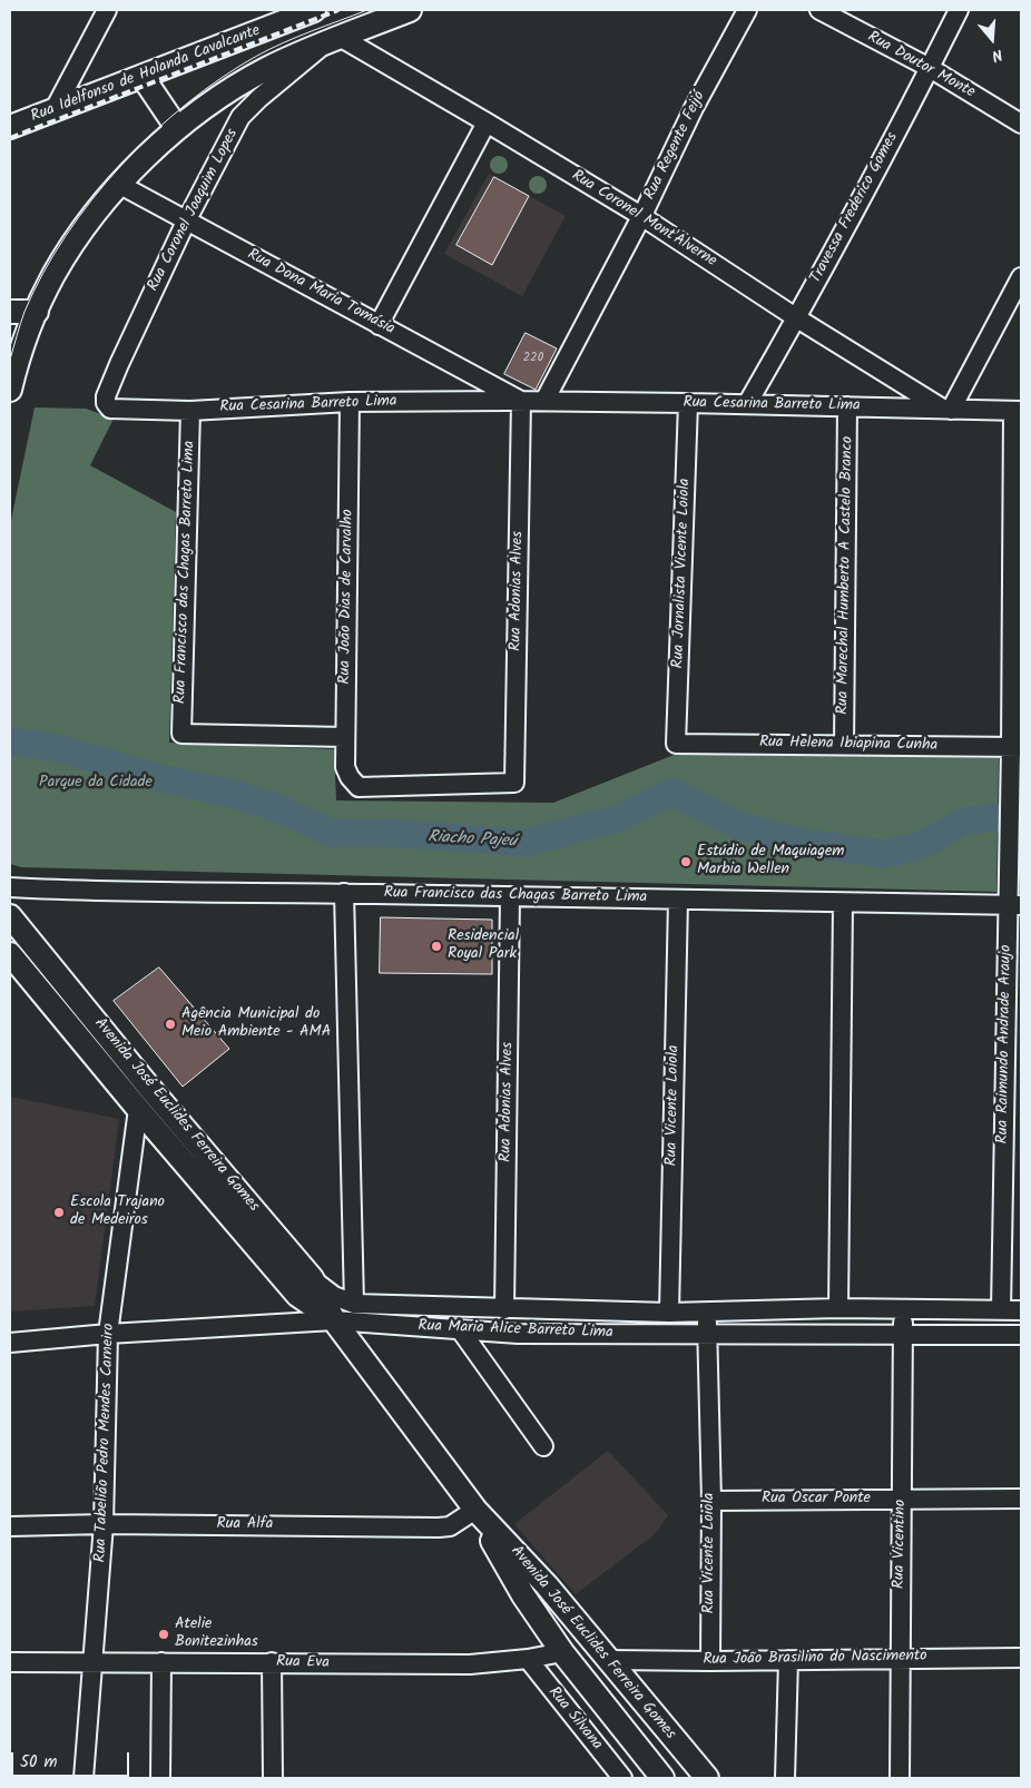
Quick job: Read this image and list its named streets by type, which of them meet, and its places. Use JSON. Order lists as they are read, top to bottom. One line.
{"streets":{"main road":["Rua Idelfonso de Holanda Cavalcante","Avenida José Euclides Ferreira Gomes"],"street":["Rua Doutor Monte","Rua Regente Feijó","Travessa Frederico Gomes","Rua Coronel Joaquim Lopes","Rua Coronel Mont'Alverne","Rua Dona Maria Tomásia","Rua Cesarina Barreto Lima","Rua Francisco das Chagas Barreto Lima","Rua Jornalista Vicente Loiola","Rua Marechal Humberto A Castelo Branco","Rua Adonias Alves","Rua João Dias de Carvalho","Rua Helena Ibiapina Cunha","Rua Raimundo Andrade Araujo","Rua Vicente Loiola","Rua Maria Alice Barreto Lima","Rua Tabelião Pedro Mendes Carneiro","Rua Oscar Ponte","Rua Alfa","Rua Vicentino","Rua João Brasilino do Nascimento","Rua Eva","Rua Silvana"]},"crossings":[["Rua Doutor Monte","Travessa Frederico Gomes"],["Rua Regente Feijó","Rua Coronel Mont'Alverne"],["Rua Regente Feijó","Rua Cesarina Barreto Lima"],["Travessa Frederico Gomes","Rua Coronel Mont'Alverne"],["Travessa Frederico Gomes","Rua Cesarina Barreto Lima"],["Rua Coronel Joaquim Lopes","Rua Coronel Mont'Alverne"],["Rua Coronel Joaquim Lopes","Rua Dona Maria Tomásia"],["Rua Coronel Joaquim Lopes","Rua Cesarina Barreto Lima"],["Rua Coronel Mont'Alverne","Rua Cesarina Barreto Lima"],["Rua Dona Maria Tomásia","Rua Cesarina Barreto Lima"],["Rua Dona Maria Tomásia","Rua Adonias Alves"],["Rua Cesarina Barreto Lima","Rua Francisco das Chagas Barreto Lima"],["Rua Cesarina Barreto Lima","Rua Jornalista Vicente Loiola"],["Rua Cesarina Barreto Lima","Rua Marechal Humberto A Castelo Branco"],["Rua Cesarina Barreto Lima","Rua Adonias Alves"],["Rua Cesarina Barreto Lima","Rua João Dias de Carvalho"],["Rua Cesarina Barreto Lima","Rua Raimundo Andrade Araujo"],["Rua Francisco das Chagas Barreto Lima","Rua Adonias Alves"],["Rua Francisco das Chagas Barreto Lima","Rua João Dias de Carvalho"],["Rua Francisco das Chagas Barreto Lima","Rua Raimundo Andrade Araujo"],["Rua Francisco das Chagas Barreto Lima","Rua Vicente Loiola"],["Rua Jornalista Vicente Loiola","Rua Helena Ibiapina Cunha"],["Rua Marechal Humberto A Castelo Branco","Rua Helena Ibiapina Cunha"],["Rua Adonias Alves","Rua João Dias de Carvalho"],["Rua Adonias Alves","Rua Maria Alice Barreto Lima"],["Rua Helena Ibiapina Cunha","Rua Raimundo Andrade Araujo"],["Rua Raimundo Andrade Araujo","Rua Maria Alice Barreto Lima"],["Rua Vicente Loiola","Rua Maria Alice Barreto Lima"],["Rua Vicente Loiola","Rua Oscar Ponte"],["Rua Vicente Loiola","Rua João Brasilino do Nascimento"],["Avenida José Euclides Ferreira Gomes","Rua Maria Alice Barreto Lima"],["Avenida José Euclides Ferreira Gomes","Rua Tabelião Pedro Mendes Carneiro"],["Avenida José Euclides Ferreira Gomes","Rua Alfa"],["Avenida José Euclides Ferreira Gomes","Rua João Brasilino do Nascimento"],["Avenida José Euclides Ferreira Gomes","Rua Eva"],["Rua Maria Alice Barreto Lima","Rua Tabelião Pedro Mendes Carneiro"],["Rua Maria Alice Barreto Lima","Rua Vicentino"],["Rua Tabelião Pedro Mendes Carneiro","Rua Alfa"],["Rua Tabelião Pedro Mendes Carneiro","Rua Eva"],["Rua Oscar Ponte","Rua Vicentino"],["Rua Vicentino","Rua João Brasilino do Nascimento"],["Rua Eva","Rua Silvana"]],"water":["Riacho Pajeú"],"parks":["Parque da Cidade"],"places":["Estúdio de Maquiagem Marbia Wellen","Residencial Royal Park","Agência Municipal do Meio Ambiente - AMA","Escola Trajano de Medeiros","Atelie Bonitezinhas"],"house_numbers":["220"],"scale_bar":"50 m","north":"bottom"}
